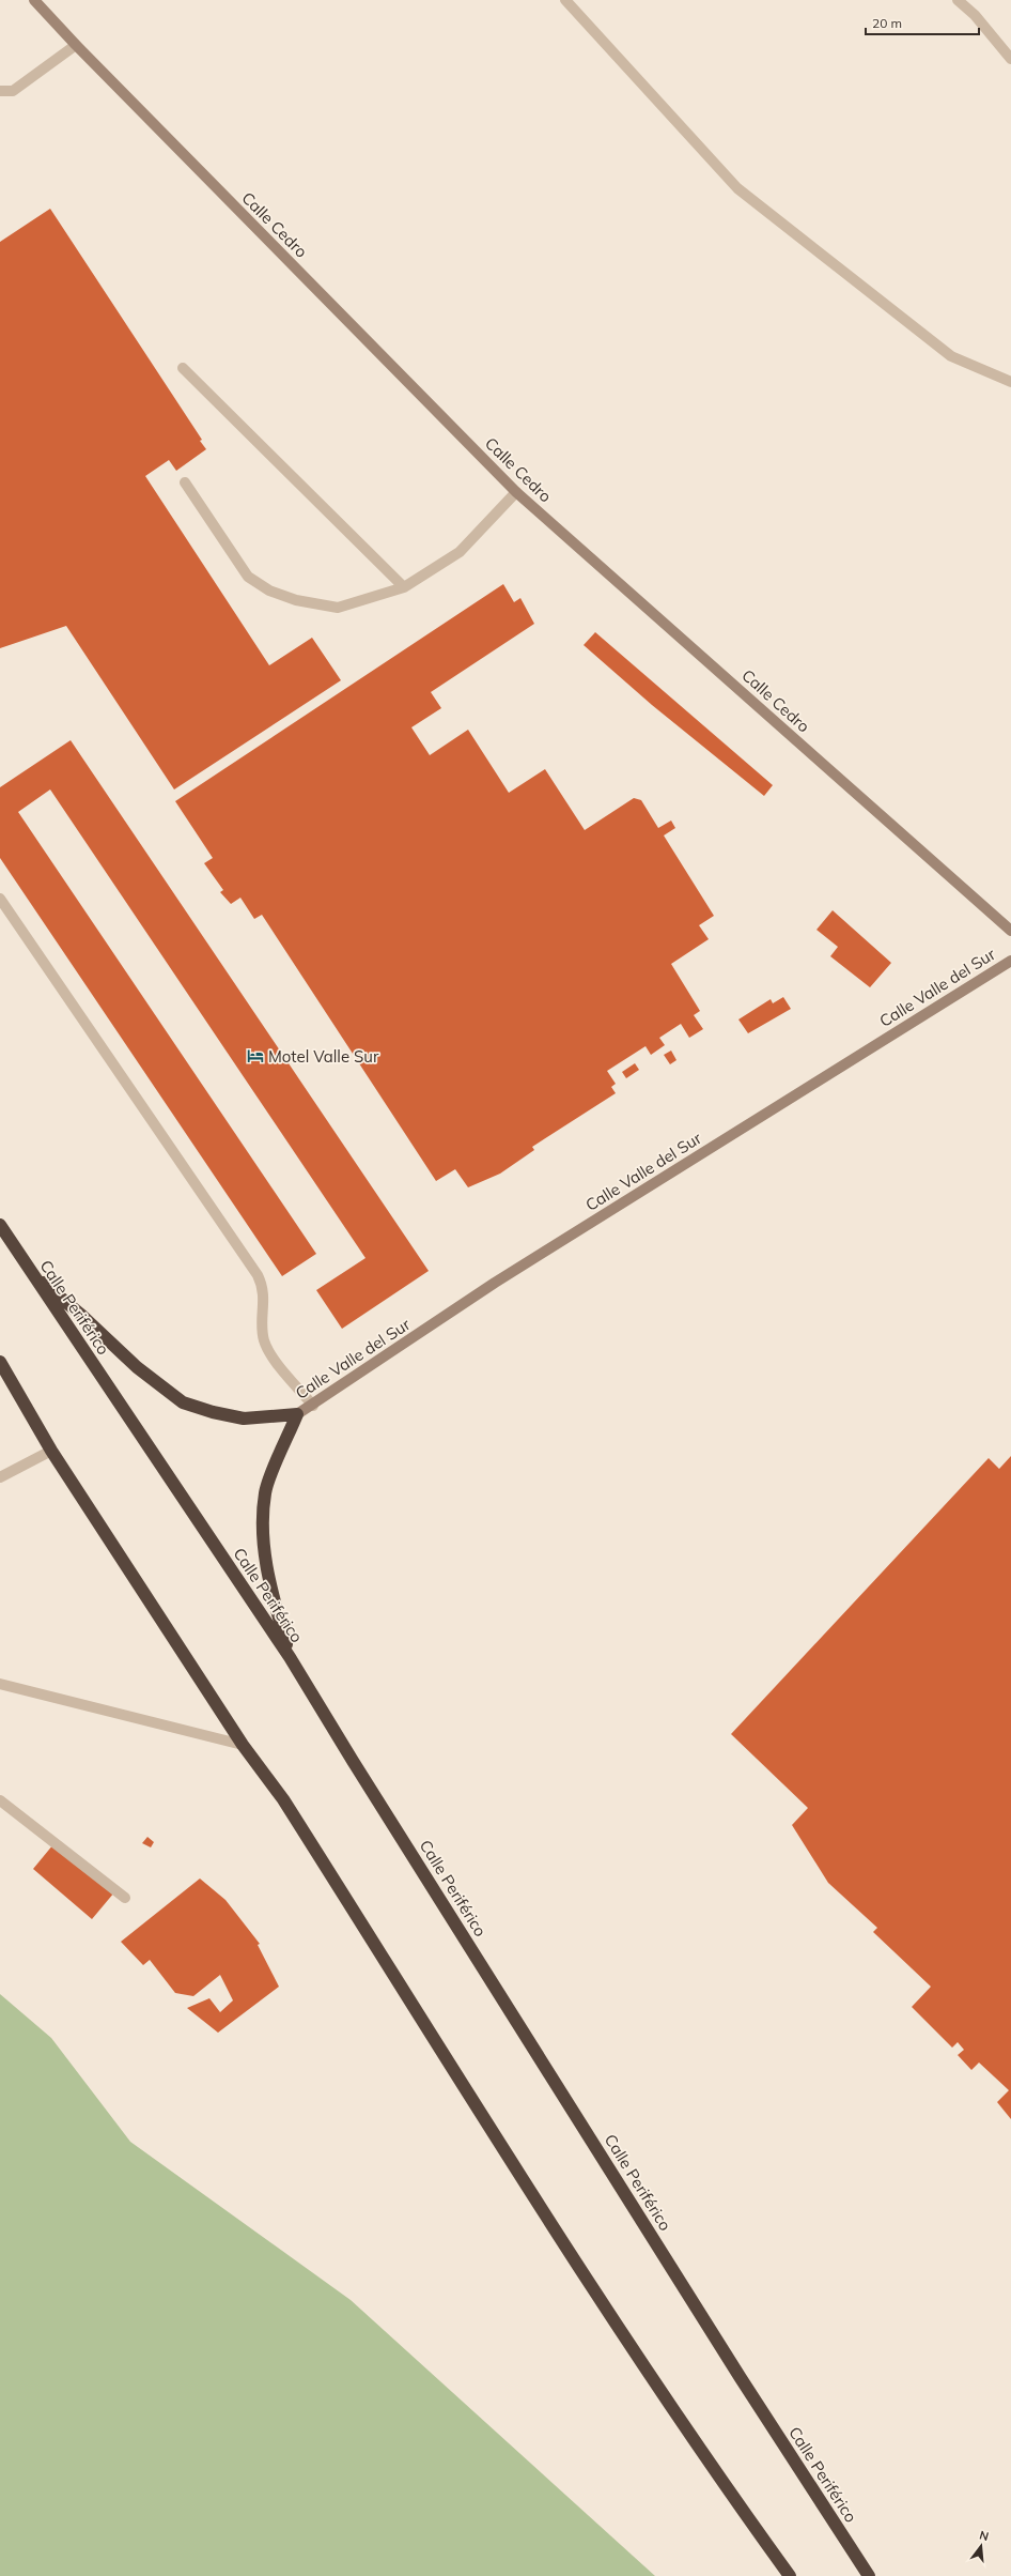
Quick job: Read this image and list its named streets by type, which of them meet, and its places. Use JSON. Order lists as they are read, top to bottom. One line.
{"streets":{"highway":["Calle Periférico"],"street":["Calle Cedro","Calle Valle del Sur"]},"places":{"hotel":["Motel Valle Sur"]},"scale_bar":"20 m","north":"top"}
